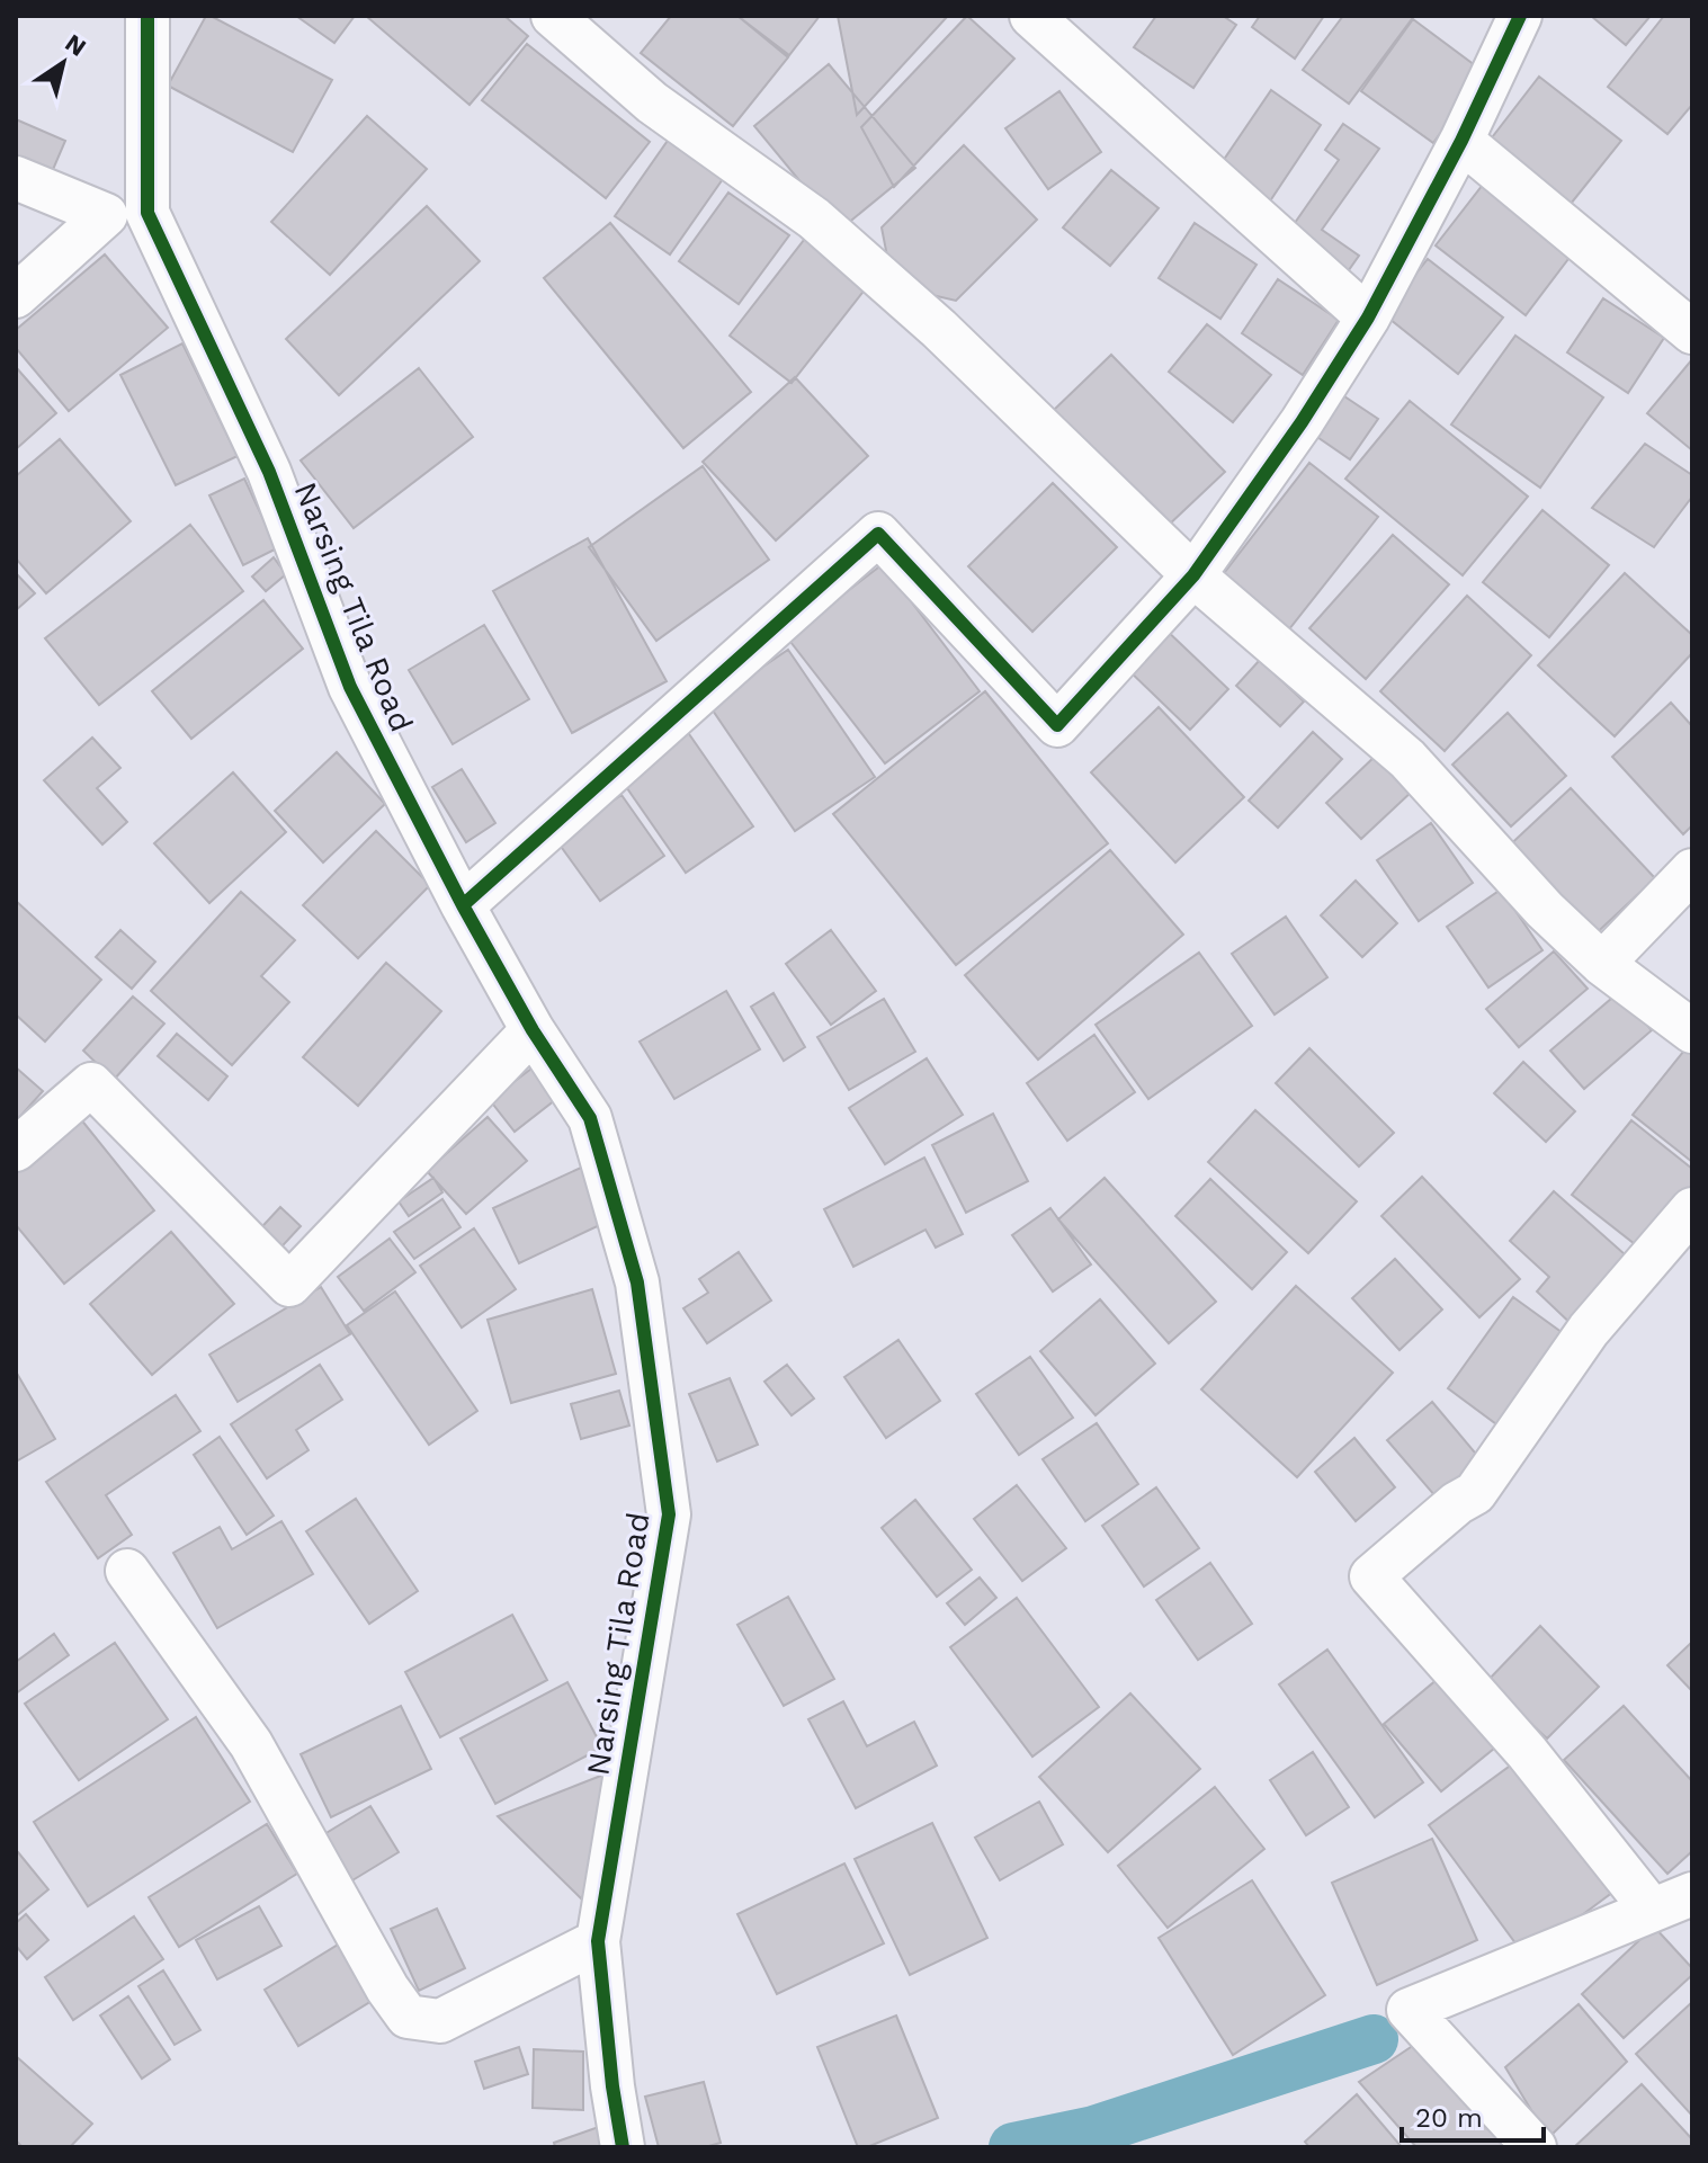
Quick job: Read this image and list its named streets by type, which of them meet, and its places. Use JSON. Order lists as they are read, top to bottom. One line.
{"streets":{"street":["Narsing Tila Road"]},"scale_bar":"20 m","north":"top right"}
